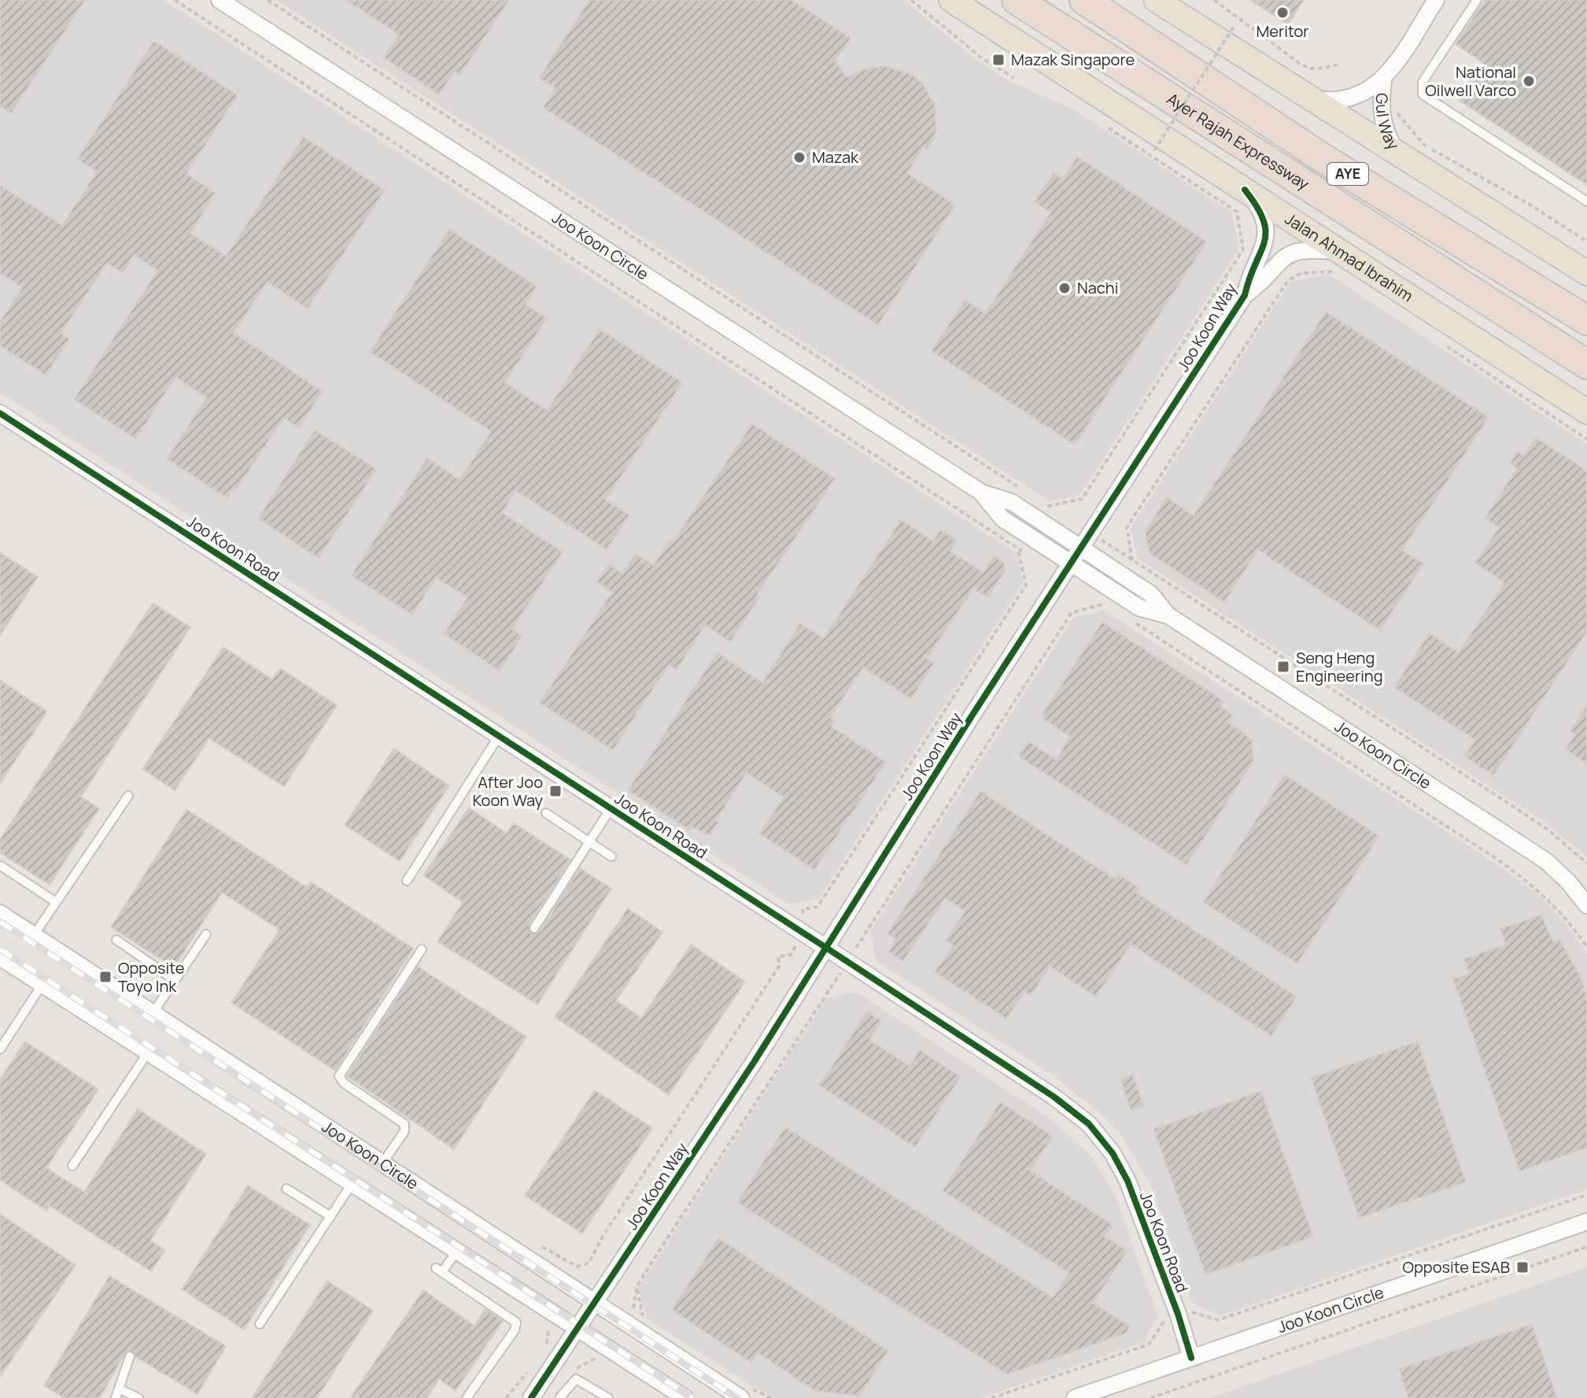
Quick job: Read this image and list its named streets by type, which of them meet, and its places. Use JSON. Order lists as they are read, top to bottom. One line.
{"streets":{"highway":["Ayer Rajah Expressway","AYE"],"main road":["Jalan Ahmad Ibrahim"],"street":["Gul Way","Joo Koon Circle","Joo Koon Way","Joo Koon Road"]},"crossings":[["Joo Koon Circle","Joo Koon Way"],["Joo Koon Circle","Joo Koon Road"],["Jalan Ahmad Ibrahim","Joo Koon Way"],["Joo Koon Way","Joo Koon Road"]],"places":{"other":["Meritor","National Oilwell Varco","Mazak","Nachi"],"transit":["Mazak Singapore","Seng Heng Engineering","After Joo Koon Way","Opposite Toyo Ink","Opposite ESAB"]}}
